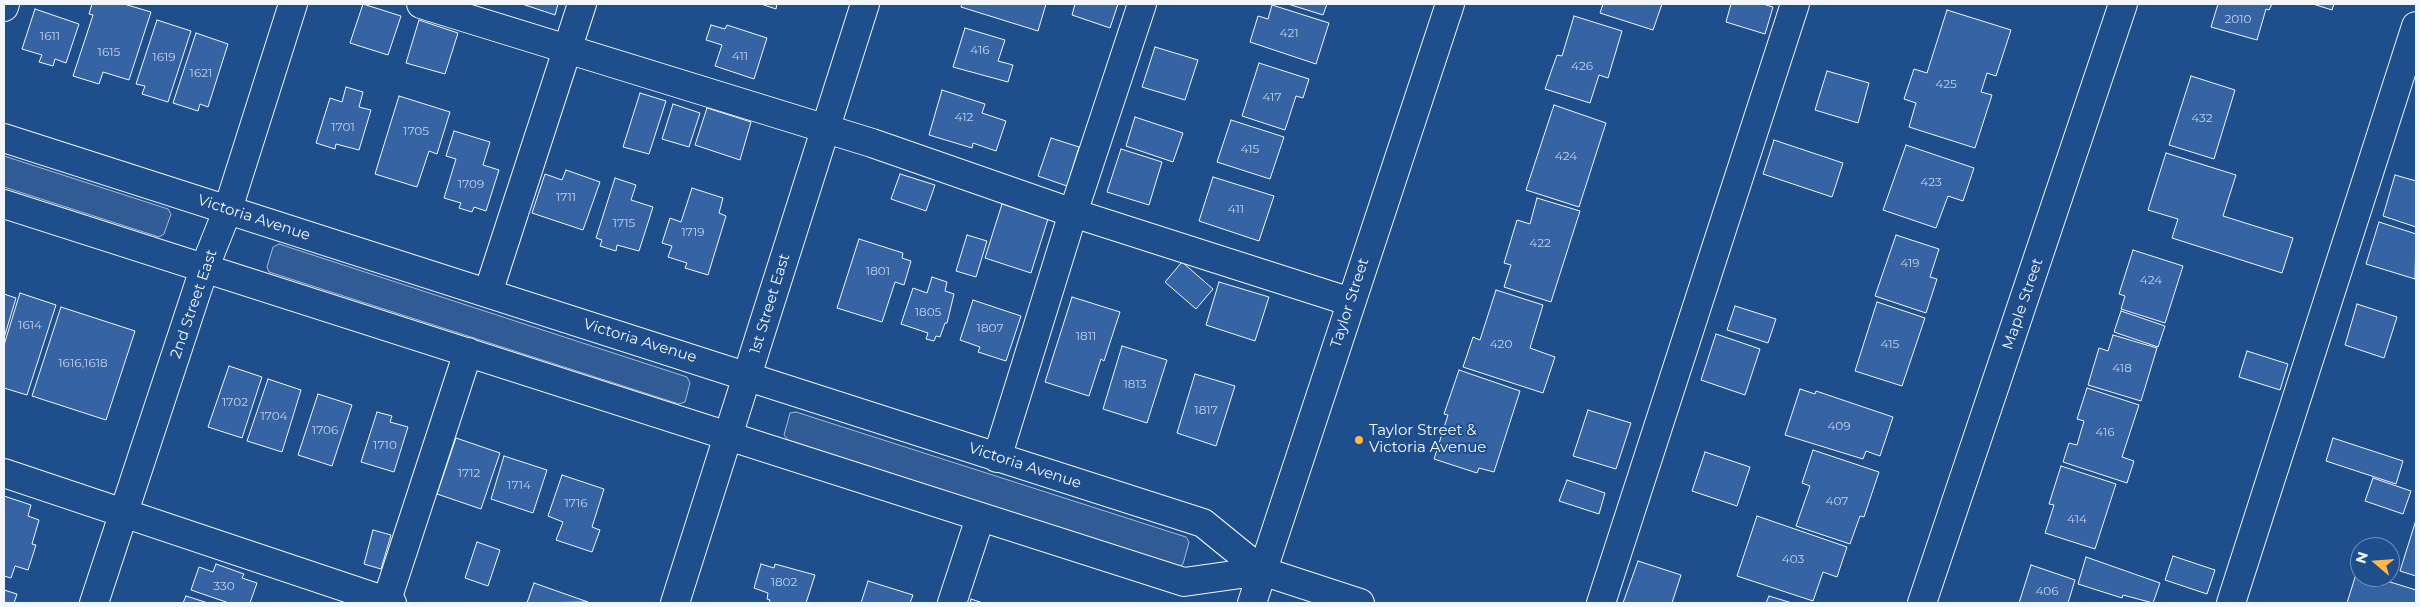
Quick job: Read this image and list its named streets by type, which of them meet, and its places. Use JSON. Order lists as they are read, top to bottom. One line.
{"streets":{"street":["Victoria Avenue","Taylor Street","2nd Street East","1st Street East","Maple Street"]},"crossings":[["Victoria Avenue","Taylor Street"],["Victoria Avenue","2nd Street East"],["Victoria Avenue","1st Street East"]],"places":["Taylor Street & Victoria Avenue"],"house_numbers":["2010","421","1611","416","1615","411","1619","426","1621","425","417","412","432","1701","1705","415","424","423","1709","1711","411","1715","1719","422","419","1801","424","1805","1614","1807","1811","420","415","1616,1618","418","1813","1702","1817","1704","409","1706","416","1710","1712","1714","407","1716","414","403","1802","330","406"],"north":"left"}
